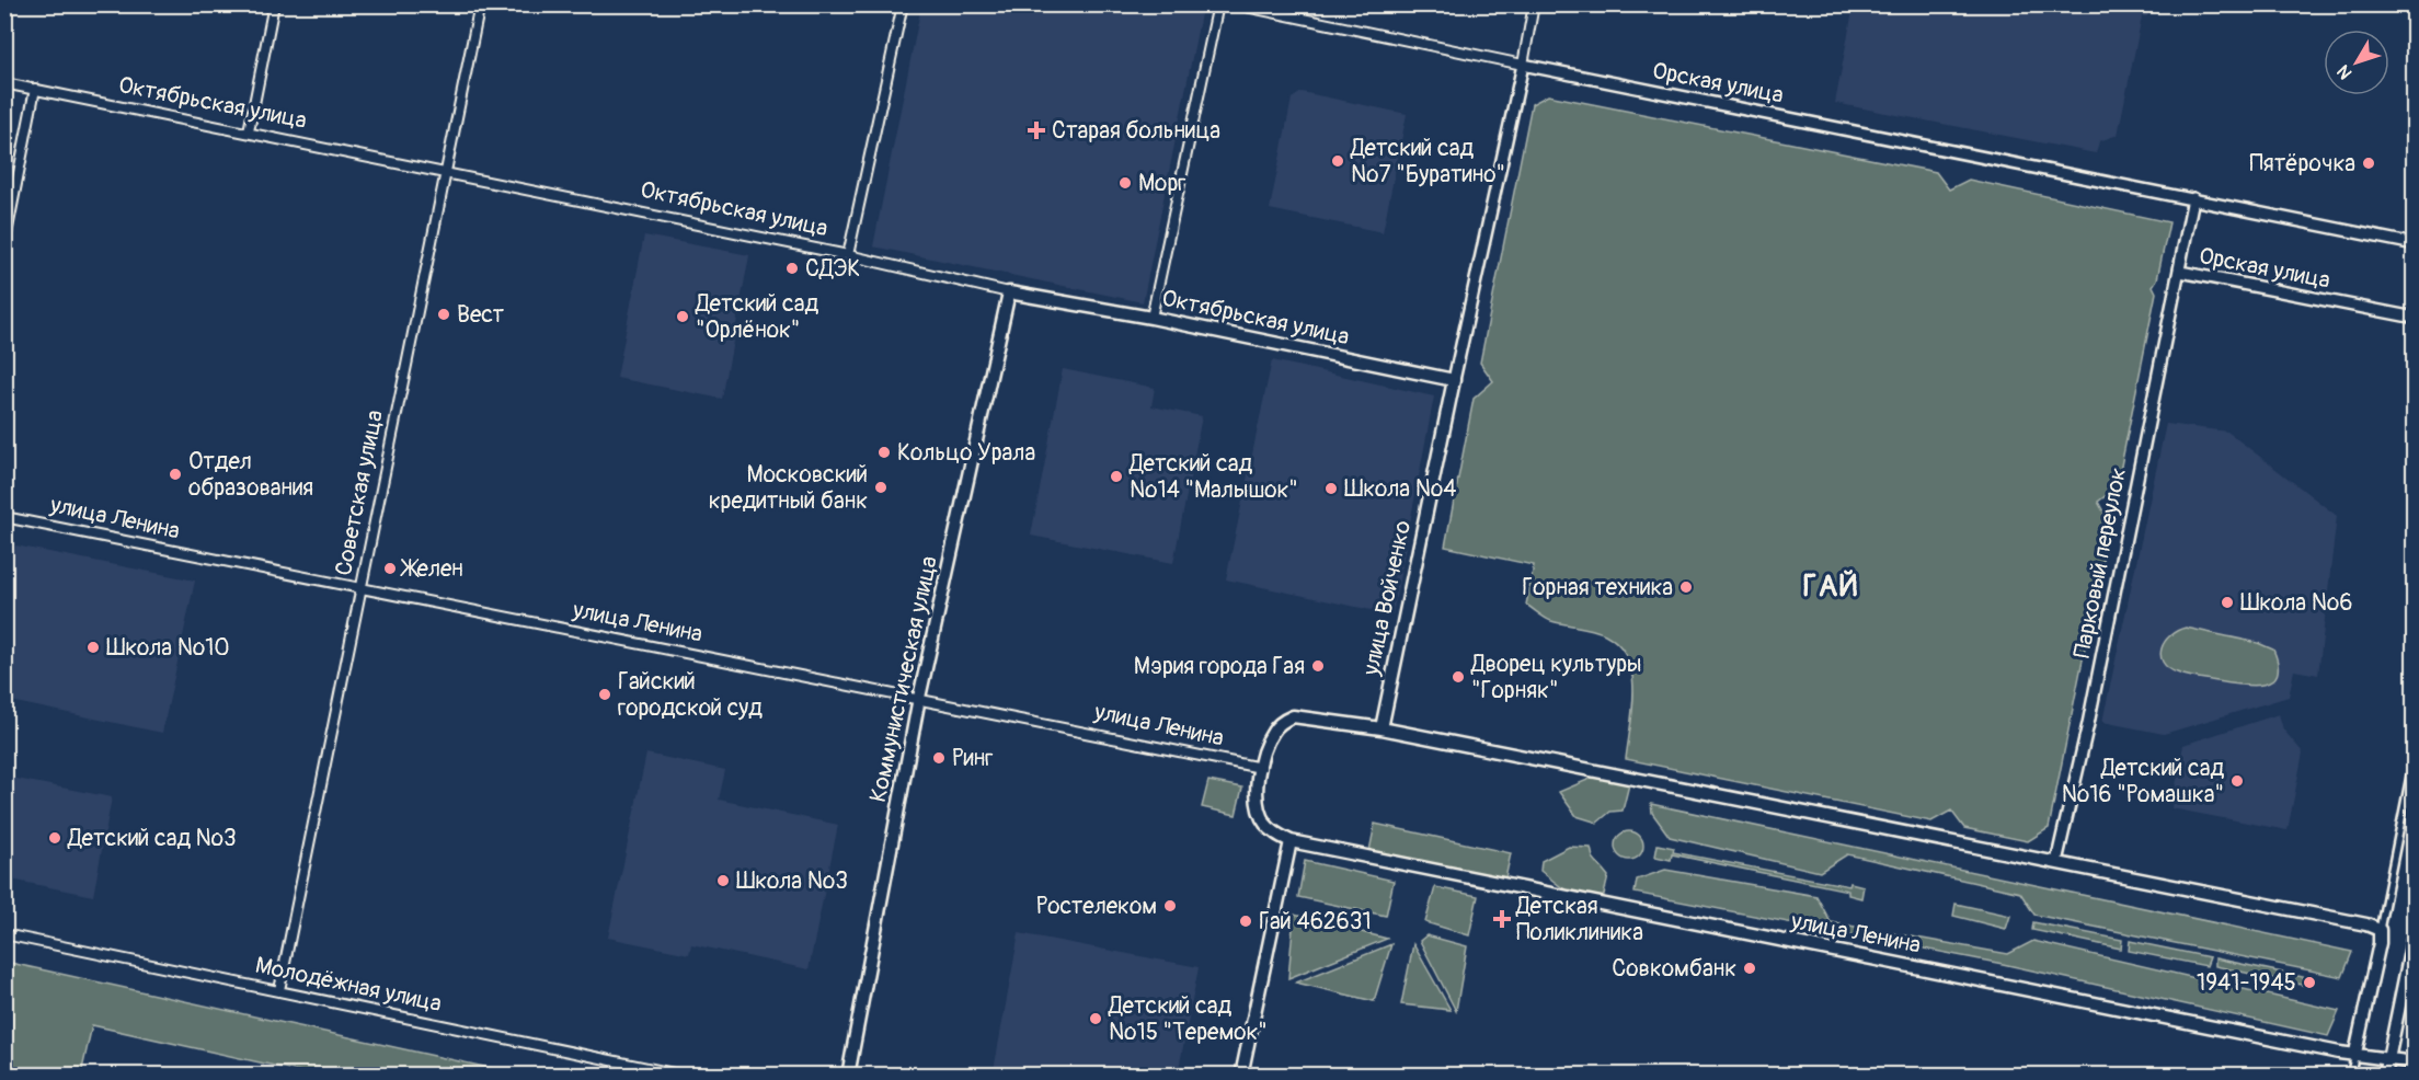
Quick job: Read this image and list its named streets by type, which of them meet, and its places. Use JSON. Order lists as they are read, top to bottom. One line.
{"streets":{"main road":["Октябрьская улица","улица Ленина","улица Войченко","Коммунистическая улица"],"street":["Орская улица","Советская улица","Парковый переулок","Молодёжная улица"]},"crossings":[["Орская улица","Парковый переулок"],["Орская улица","улица Войченко"],["Октябрьская улица","Советская улица"],["Октябрьская улица","улица Войченко"],["Октябрьская улица","Коммунистическая улица"],["Советская улица","улица Ленина"],["Советская улица","Молодёжная улица"],["улица Ленина","Коммунистическая улица"]],"districts":["ГАЙ"],"places":{"health":["Старая больница","Детская Поликлиника"],"other":["Детский сад №7 \"Буратино\"","Пятёрочка","Морг","СДЭК","Вест","Детский сад \"Орлёнок\"","Кольцо Урала","Отдел образования","Детский сад №14 \"Малышок\"","Московский кредитный банк","Школа №4","Желен","Горная техника","Школа №6","Школа №10","Мэрия города Гая","Дворец культуры \"Горняк\"","Гайский городской суд","Ринг","Детский сад №16 \"Ромашка\"","Детский сад №3","Школа №3","Ростелеком","Гай 462631","Совкомбанк","1941-1945","Детский сад №15 \"Теремок\""]},"north":"bottom left"}
